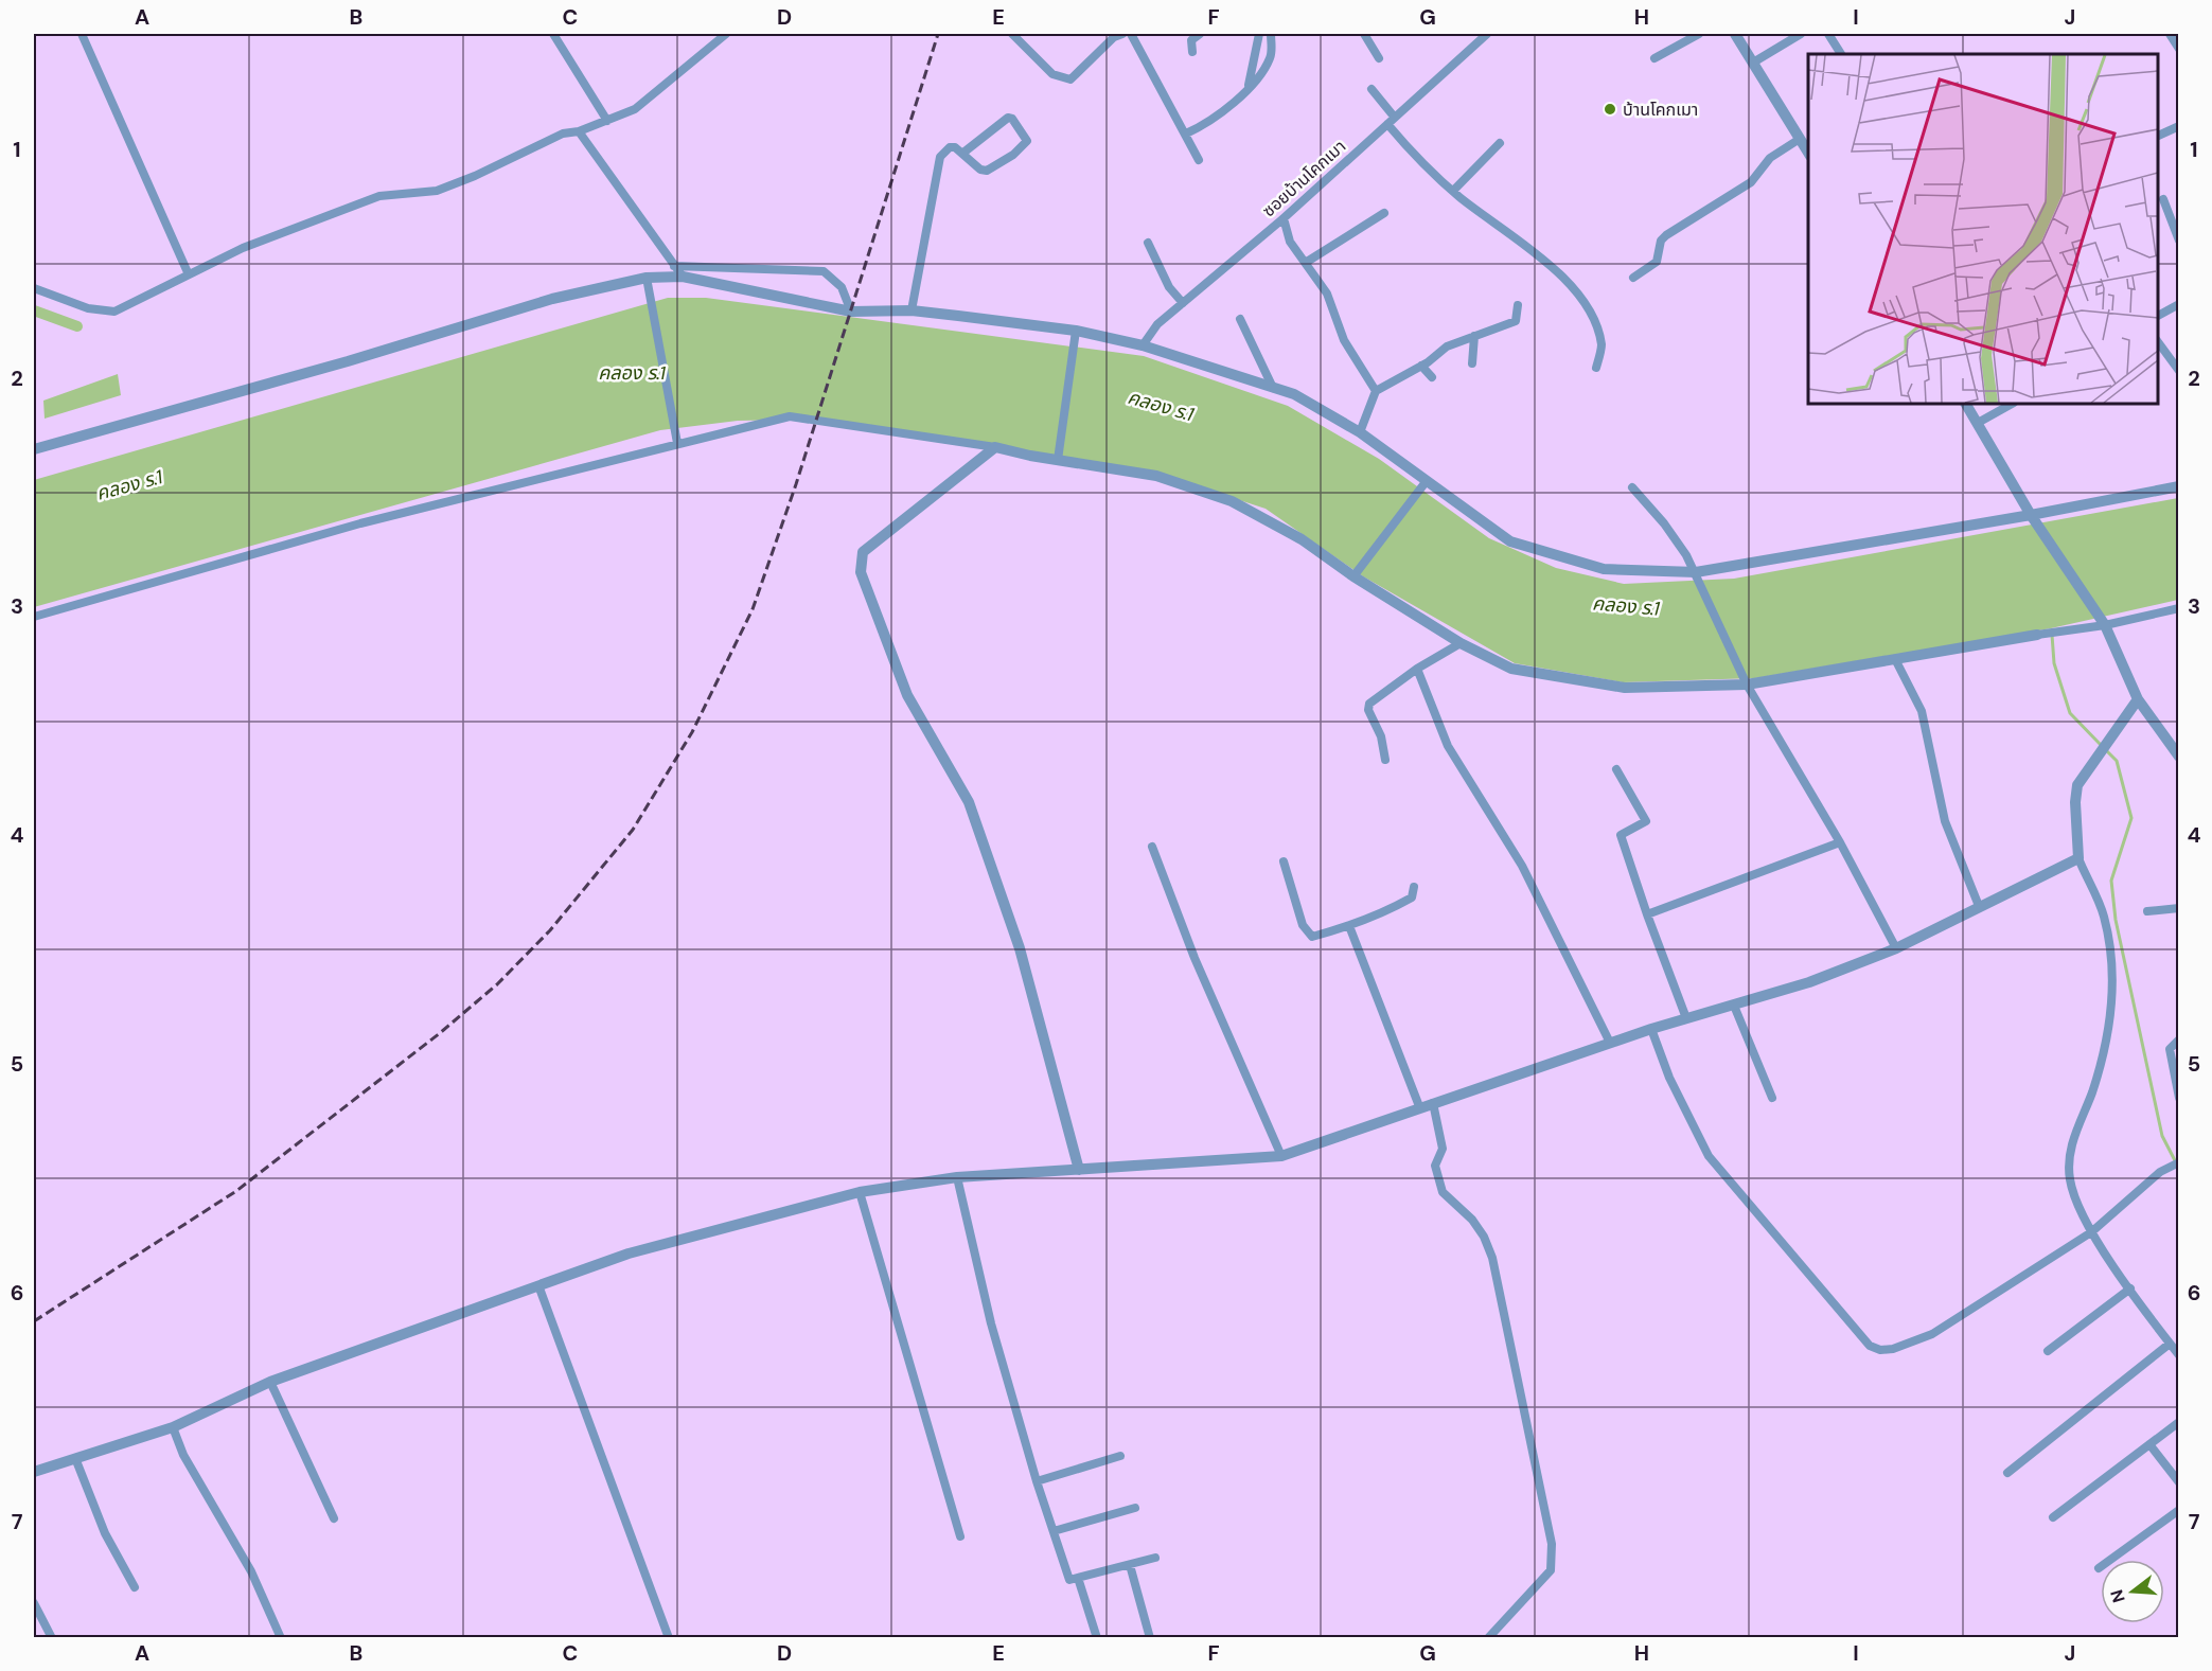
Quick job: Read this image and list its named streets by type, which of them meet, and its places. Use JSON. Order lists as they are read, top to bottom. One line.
{"streets":{"street":["ซอยบ้านโคกเมา"]},"water":["คลอง ร.1"],"places":["บ้านโคกเมา"],"north":"left","grid":{"columns":["A","B","C","D","E","F","G","H","I","J"],"rows":["1","2","3","4","5","6","7"]}}
